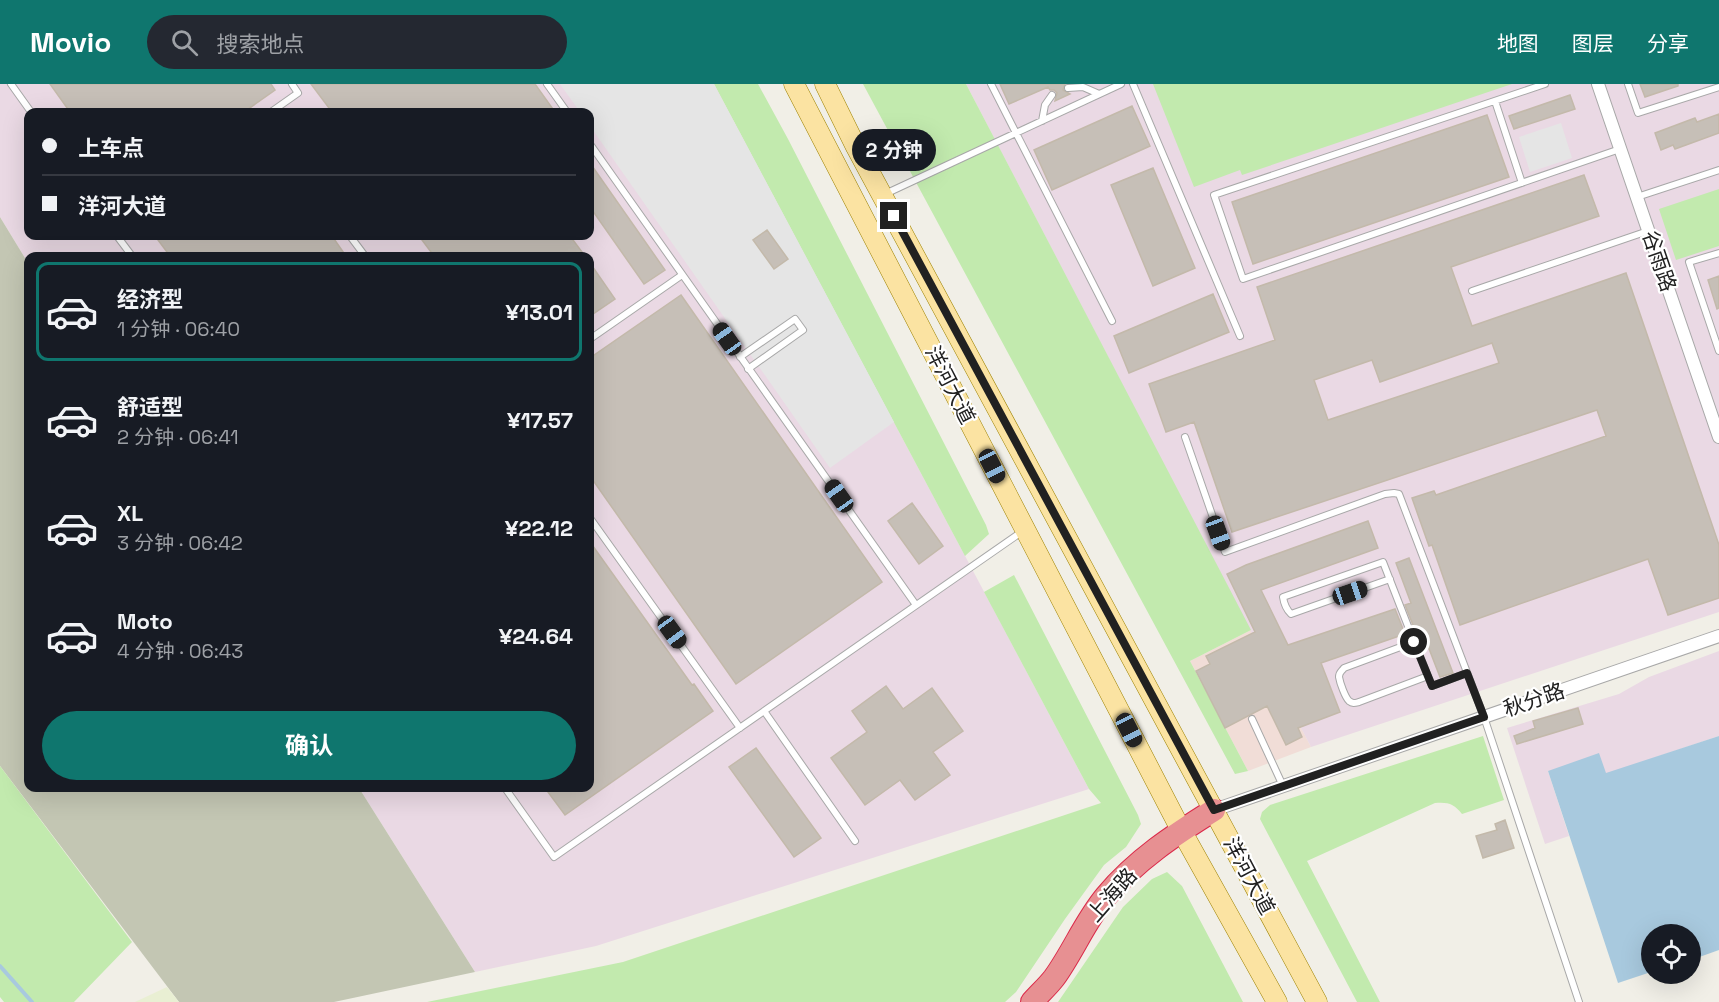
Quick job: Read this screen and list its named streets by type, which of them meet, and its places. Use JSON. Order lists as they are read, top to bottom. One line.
{"streets":{"highway":["上海路"],"main road":["洋河大道"],"street":["谷雨路","秋分路"]},"crossings":[["洋河大道","秋分路"],["洋河大道","上海路"],["秋分路","上海路"]],"page":{"header":"Movio","search":"搜索地点","nav":["地图","图层","分享"],"banner":["上车点","洋河大道"],"bubble":"2 分钟","list":[{"name":"经济型","note":"1 分钟 · 06:40","value":"¥13.01"},{"name":"舒适型","note":"2 分钟 · 06:41","value":"¥17.57"},{"name":"XL","note":"3 分钟 · 06:42","value":"¥22.12"},{"name":"Moto","note":"4 分钟 · 06:43","value":"¥24.64"}],"buttons":"确认"}}
